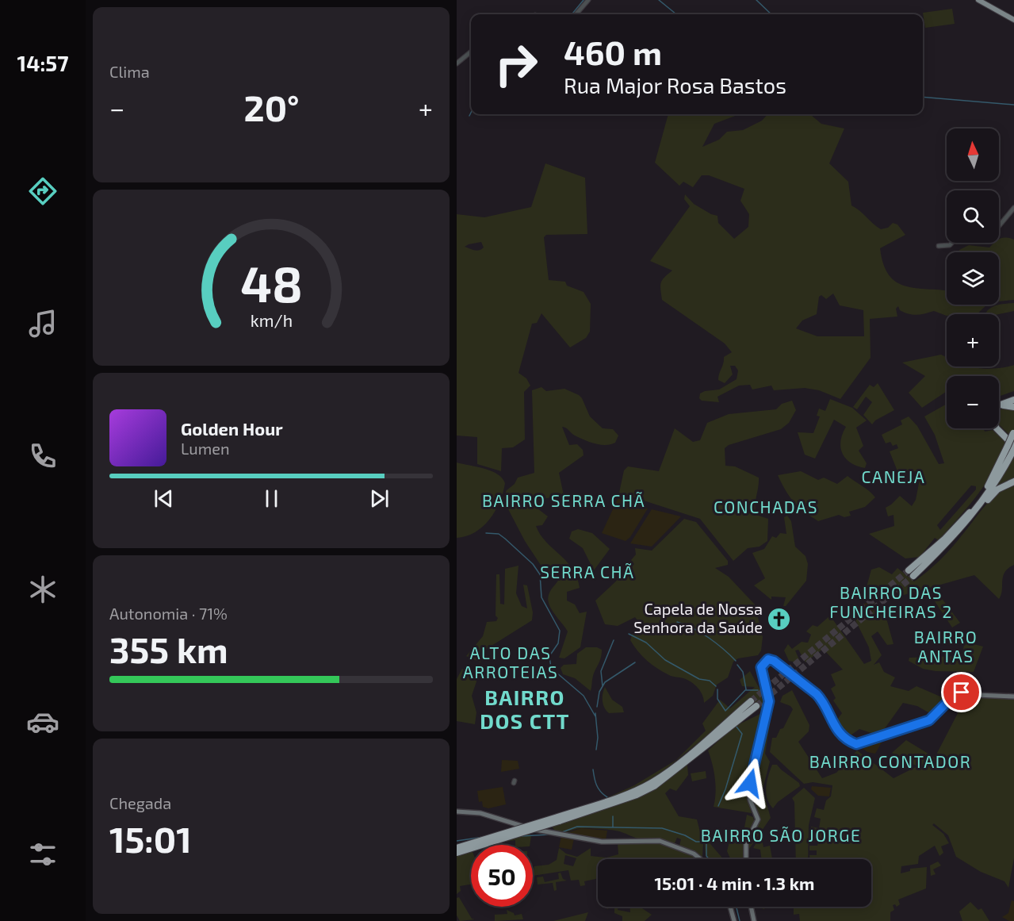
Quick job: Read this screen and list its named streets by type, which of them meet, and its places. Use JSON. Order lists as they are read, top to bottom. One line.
{"districts":["CANEJA","BAIRRO SERRA CHÃ","CONCHADAS","SERRA CHÃ","BAIRRO DAS FUNCHEIRAS 2","BAIRRO ANTAS","ALTO DAS ARROTEIAS","BAIRRO DOS CTT","BAIRRO CONTADOR","BAIRRO SÃO JORGE"],"places":{"church":["Capela de Nossa Senhora da Saúde"]},"north":"top","page":{"tabs":"14:57","tile":["Clima",["Autonomia · 71%","355 km"],["Chegada","15:01"]],"turn":["460 m","Rua Major Rosa Bastos"],"heat":["−","20°","+"],"map_buttons":["+","−"],"song":["Golden Hour","Lumen"],"limit":"50","trip":"15:01 · 4 min · 1.3 km","gauge":["48","km/h"]}}
